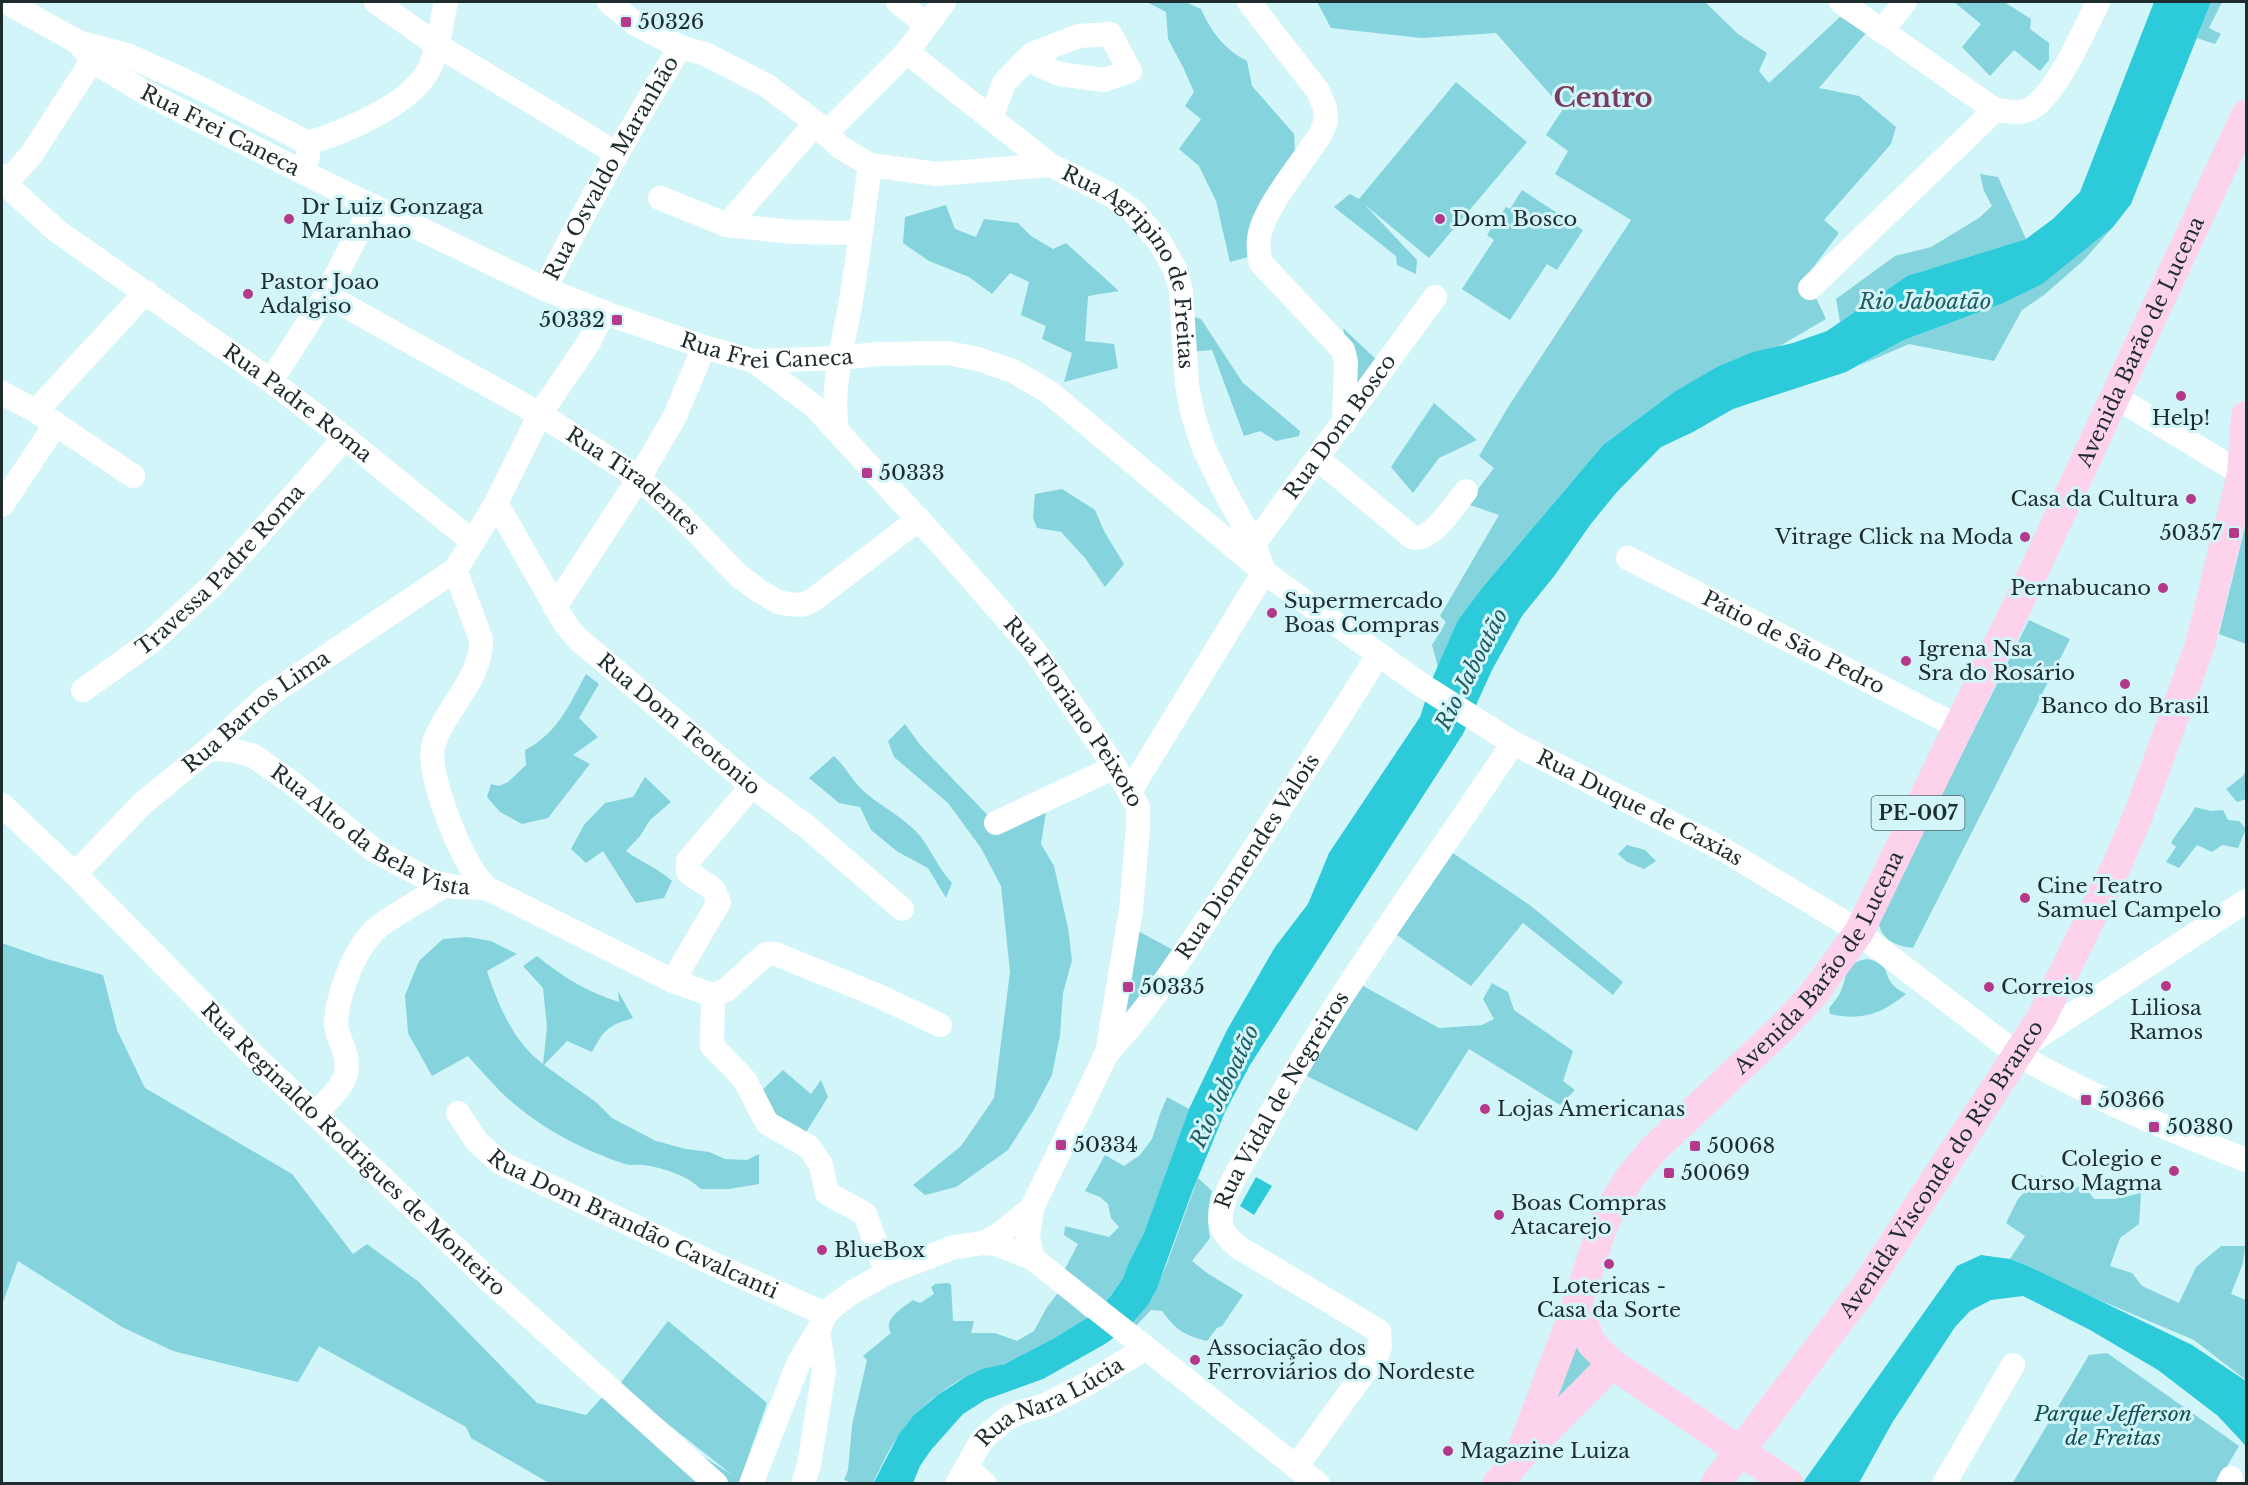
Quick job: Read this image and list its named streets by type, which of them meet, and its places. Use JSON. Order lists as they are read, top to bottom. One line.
{"streets":{"main road":["Avenida Barão de Lucena","PE-007","Avenida Visconde do Rio Branco"],"street":["Rua Frei Caneca","Rua Osvaldo Maranhão","Rua Agripino de Freitas","Rua Padre Roma","Rua Dom Bosco","Rua Tiradentes","Travessa Padre Roma","Pátio de São Pedro","Rua Barros Lima","Rua Floriano Peixoto","Rua Dom Teotonio","Rua Duque de Caxias","Rua Alto da Bela Vista","Rua Diomendes Valois","Rua Vidal de Negreiros","Rua Reginaldo Rodrigues de Monteiro","Rua Dom Brandão Cavalcanti","Rua Nara Lúcia"]},"crossings":[["Rua Frei Caneca","Rua Osvaldo Maranhão"],["Rua Frei Caneca","Rua Agripino de Freitas"],["Rua Frei Caneca","Rua Dom Bosco"],["Rua Frei Caneca","Rua Floriano Peixoto"],["Rua Frei Caneca","Rua Duque de Caxias"],["Rua Frei Caneca","Rua Diomendes Valois"],["Rua Osvaldo Maranhão","Rua Agripino de Freitas"],["Rua Agripino de Freitas","Rua Dom Bosco"],["Avenida Barão de Lucena","Pátio de São Pedro"],["Avenida Barão de Lucena","Rua Duque de Caxias"],["Rua Padre Roma","Travessa Padre Roma"],["Rua Dom Bosco","Rua Floriano Peixoto"],["Rua Tiradentes","Rua Floriano Peixoto"],["Rua Barros Lima","Rua Alto da Bela Vista"],["Rua Barros Lima","Rua Reginaldo Rodrigues de Monteiro"],["Rua Floriano Peixoto","Rua Diomendes Valois"],["Rua Duque de Caxias","Rua Vidal de Negreiros"]],"districts":["Centro"],"water":["Rio Jaboatão"],"parks":["Parque Jefferson de Freitas"],"places":{"transit":["50326","50332","50333","50357","50335","50366","50380","50334","50068","50069"],"other":["Dr Luiz Gonzaga Maranhao","Dom Bosco","Pastor Joao Adalgiso","Help!","Casa da Cultura","Vitrage Click na Moda","Pernabucano","Supermercado Boas Compras","Igrena Nsa Sra do Rosário","Banco do Brasil","Cine Teatro Samuel Campelo","Liliosa Ramos","Correios","Lojas Americanas","Colegio e Curso Magma","Boas Compras Atacarejo","BlueBox","Lotericas - Casa da Sorte","Associação dos Ferroviários do Nordeste","Magazine Luiza"]}}
